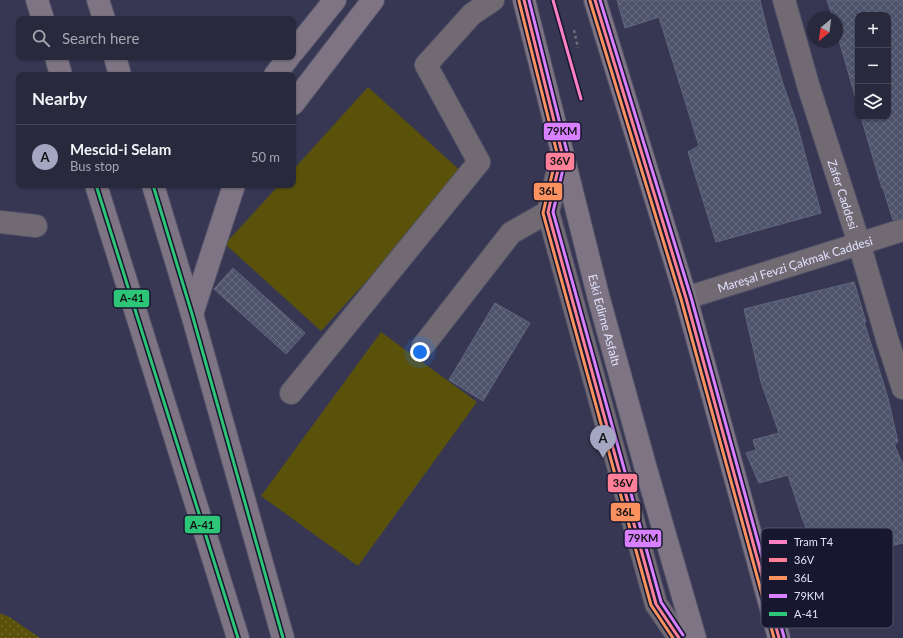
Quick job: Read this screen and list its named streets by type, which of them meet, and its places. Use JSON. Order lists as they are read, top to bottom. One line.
{"streets":{"main road":["Eski Edirne Asfaltı"],"street":["Zafer Caddesi","Mareşal Fevzi Çakmak Caddesi"]},"crossings":[["Zafer Caddesi","Mareşal Fevzi Çakmak Caddesi"]],"lines":["tram line T4","transit line 36V","transit line 79KM","transit line 36L","transit line A-41"],"legend":["Tram T4","36V","36L","79KM","A-41"],"north":"bottom left","page":{"map_buttons":["+","−"],"search":"Search here","heading":"Nearby","list":[{"mark":"A","name":"Mescid-i Selam","note":"Bus stop","value":"50 m"}],"pins":"A"}}
